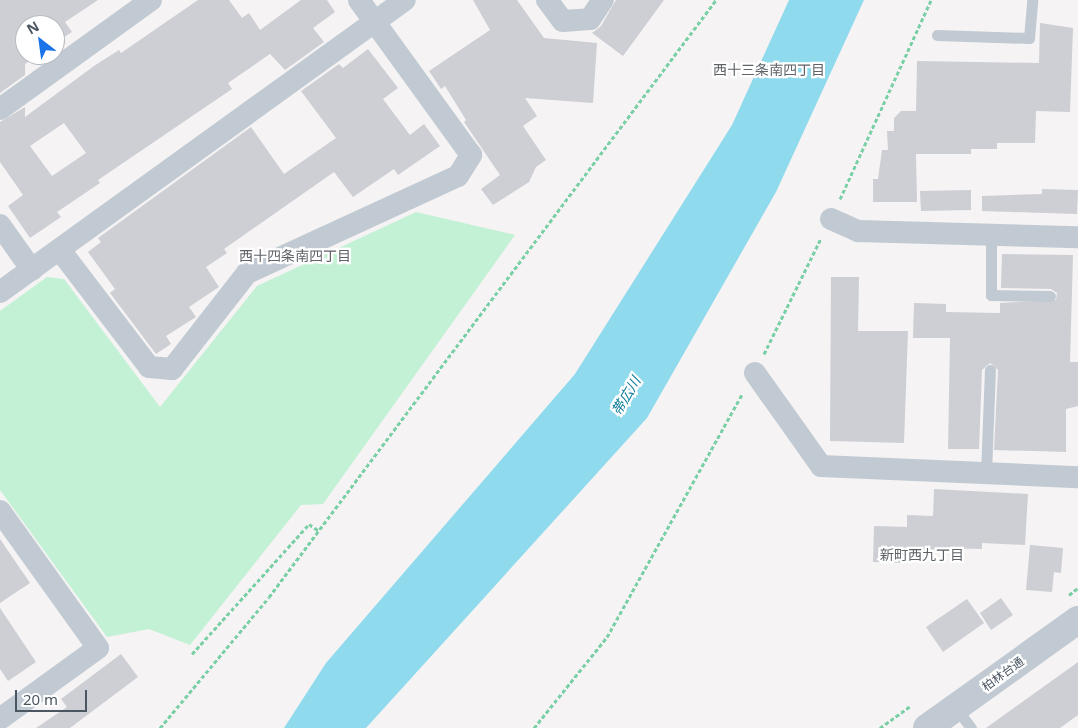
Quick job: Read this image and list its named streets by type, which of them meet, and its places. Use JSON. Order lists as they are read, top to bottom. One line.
{"streets":{"street":["柏林台通"]},"districts":["西十三条南四丁目","西十四条南四丁目","新町西九丁目"],"water":["帯広川"],"scale_bar":"20 m","north":"top left"}
